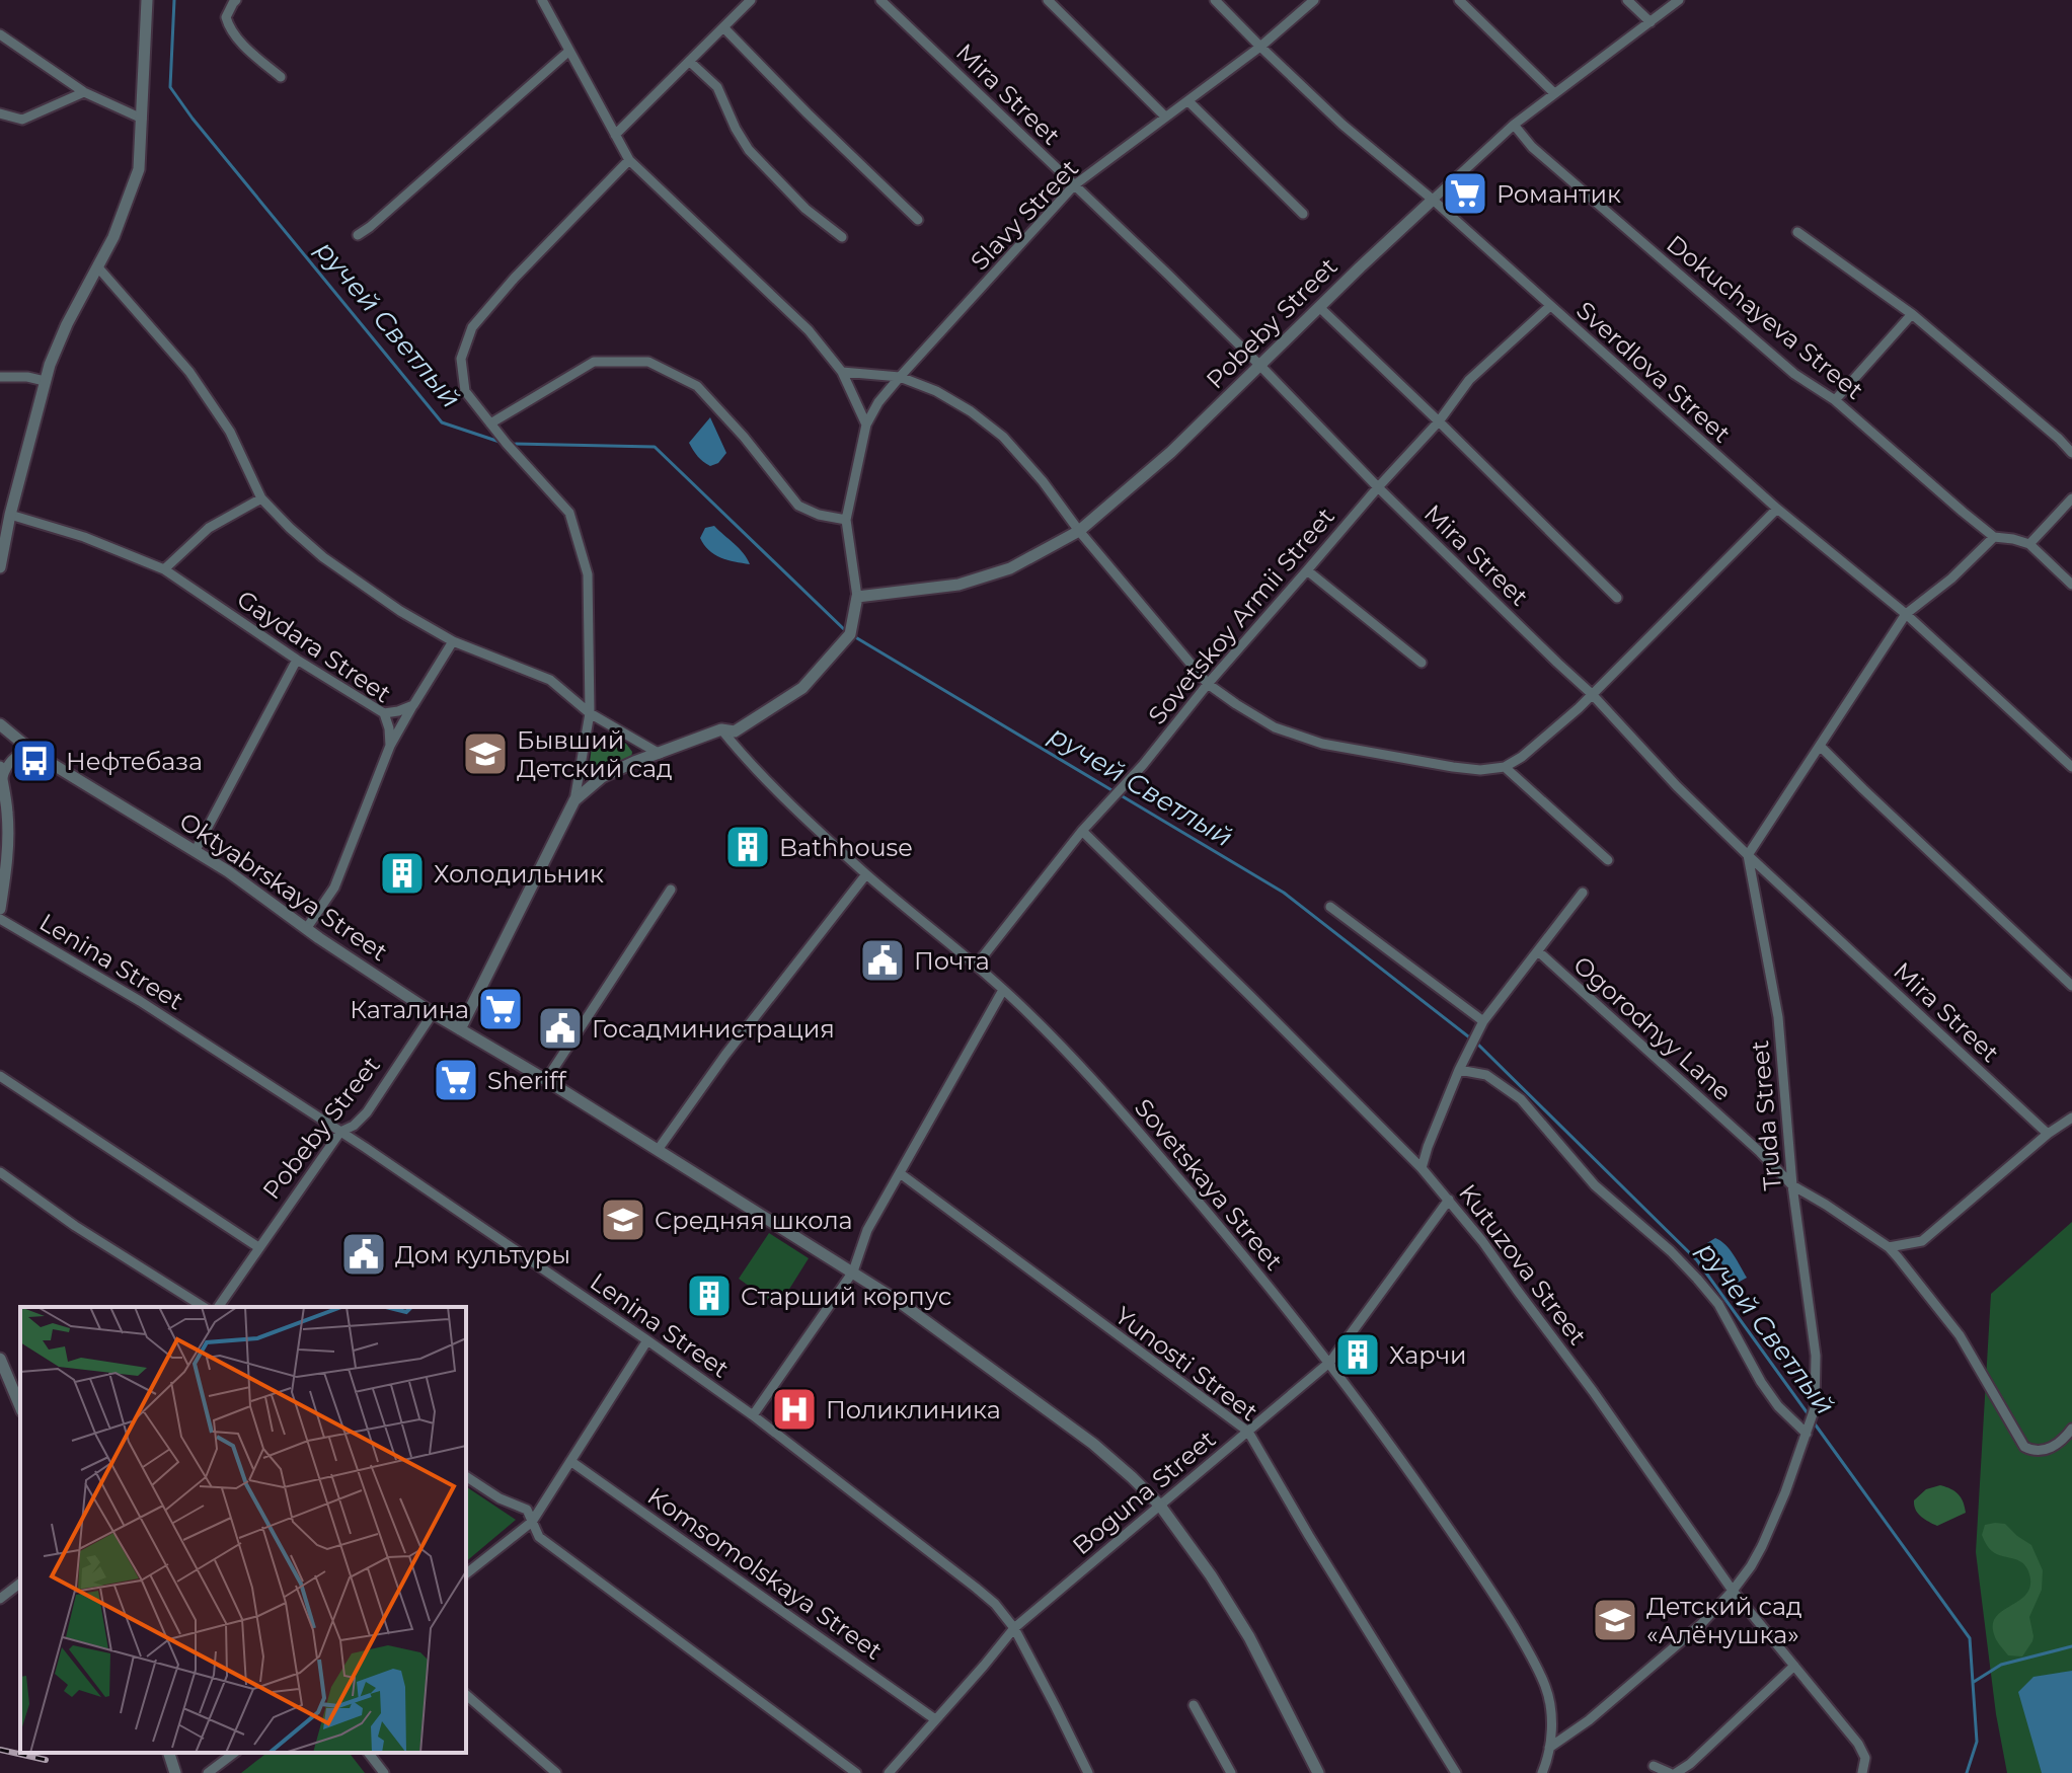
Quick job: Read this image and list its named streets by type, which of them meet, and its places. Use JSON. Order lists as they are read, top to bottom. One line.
{"streets":{"street":["Mira Street","Slavy Street","Dokuchayeva Street","Pobeby Street","Sverdlova Street","Sovetskoy Armii Street","Gaydara Street","Oktyabrskaya Street","Lenina Street","Ogorodnyy Lane","Truda Street","Sovetskaya Street","Kutuzova Street","Yunosti Street","Boguna Street","Komsomolskaya Street"]},"crossings":[["Mira Street","Slavy Street"],["Mira Street","Pobeby Street"],["Mira Street","Sovetskoy Armii Street"],["Mira Street","Truda Street"],["Slavy Street","Sverdlova Street"],["Dokuchayeva Street","Pobeby Street"],["Pobeby Street","Sverdlova Street"],["Pobeby Street","Oktyabrskaya Street"],["Pobeby Street","Lenina Street"],["Sverdlova Street","Sovetskoy Armii Street"],["Sovetskoy Armii Street","Sovetskaya Street"],["Sovetskoy Armii Street","Kutuzova Street"],["Oktyabrskaya Street","Boguna Street"],["Lenina Street","Boguna Street"],["Ogorodnyy Lane","Truda Street"],["Truda Street","Sovetskaya Street"],["Truda Street","Kutuzova Street"],["Sovetskaya Street","Boguna Street"],["Kutuzova Street","Boguna Street"],["Yunosti Street","Boguna Street"],["Boguna Street","Komsomolskaya Street"]],"water":["ручей Светлый"],"places":{"supermarket":["Романтик","Каталина","Sheriff"],"school or university":["Бывший Детский сад","Средняя школа","Детский сад «Алёнушка»"],"bus stop":["Нефтебаза"],"building":["Bathhouse","Холодильник","Старший корпус","Харчи"],"public building":["Почта","Госадминистрация","Дом культуры"],"hospital":["Поликлиника"]}}
